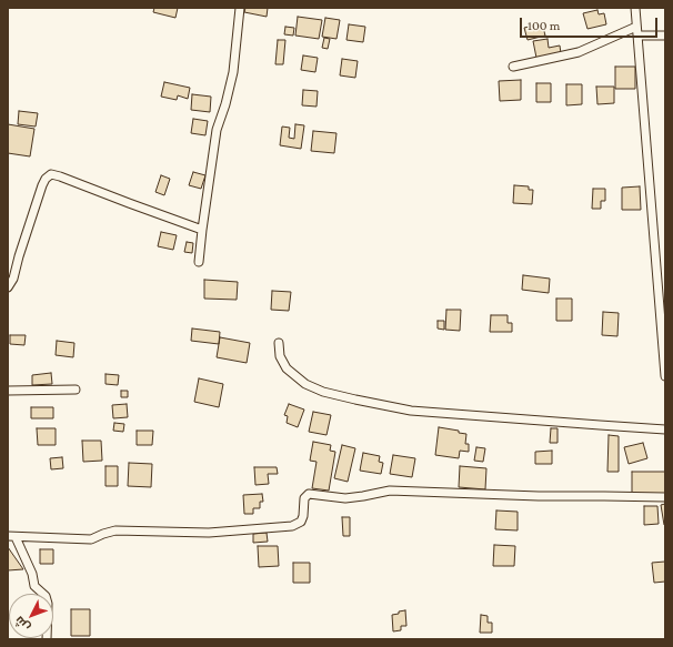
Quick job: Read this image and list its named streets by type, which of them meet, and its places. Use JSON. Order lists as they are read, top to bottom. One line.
{"scale_bar":"100 m","north":"bottom left"}
